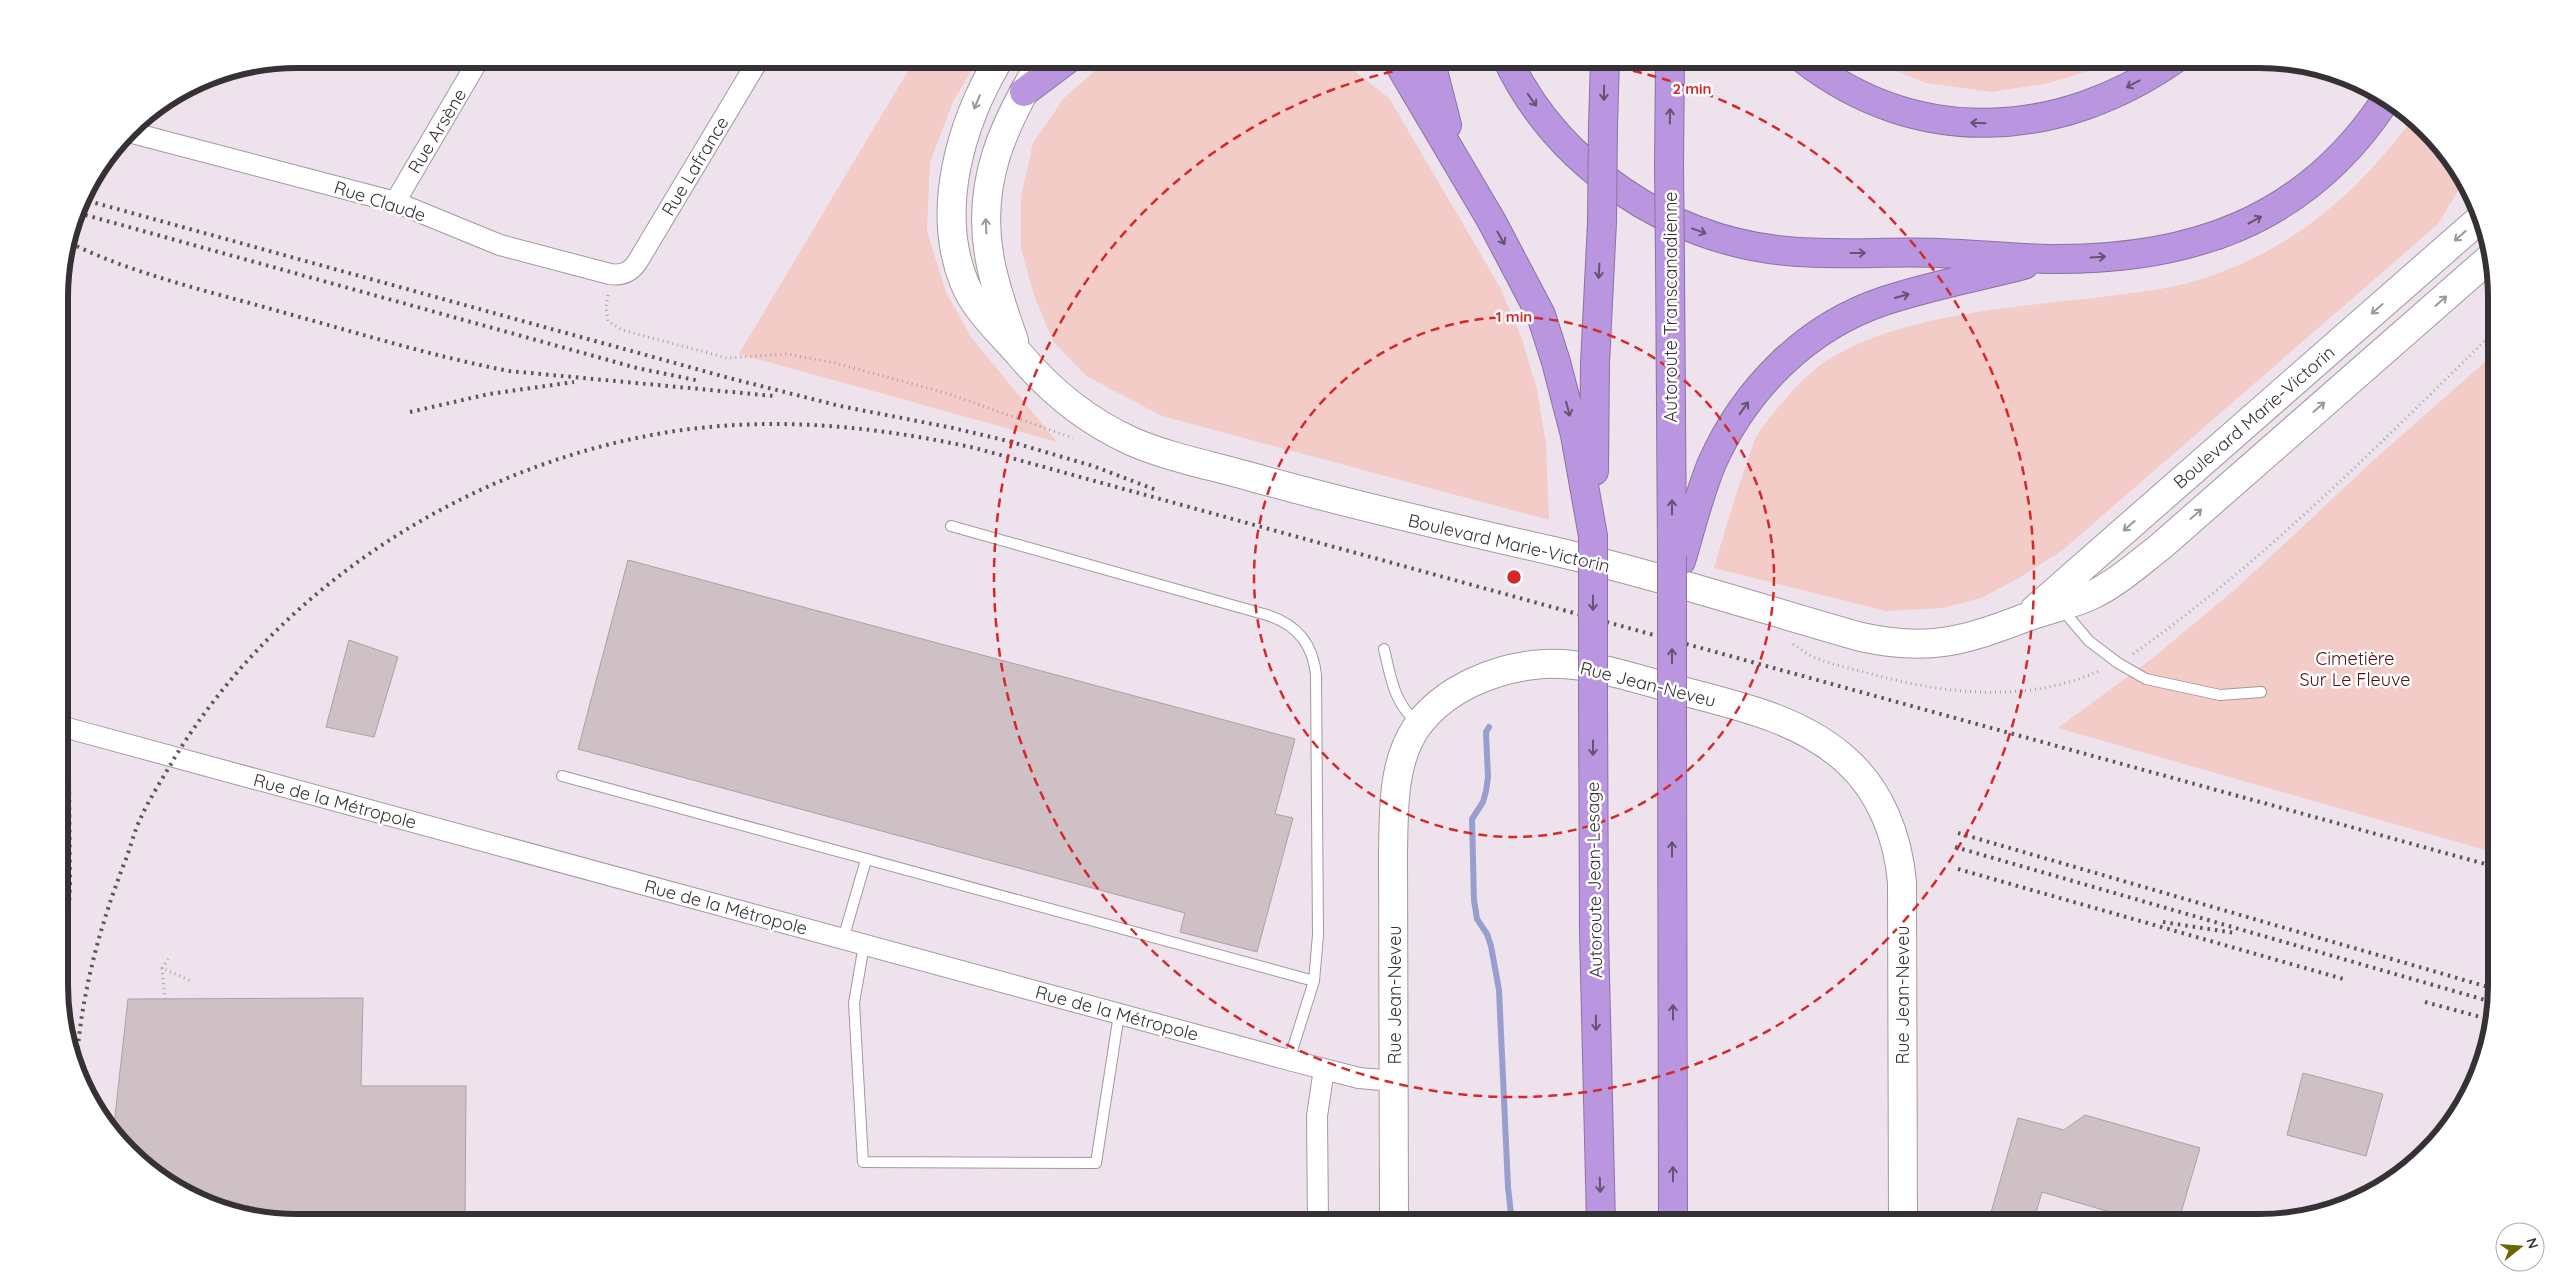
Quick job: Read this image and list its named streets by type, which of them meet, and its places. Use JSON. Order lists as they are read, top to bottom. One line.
{"streets":{"highway":["Autoroute Transcanadienne","Autoroute Jean-Lesage"],"street":["Rue Arsène","Rue Lafrance","Rue Claude","Boulevard Marie-Victorin","Rue Jean-Neveu","Rue de la Métropole"]},"crossings":[["Rue Arsène","Rue Claude"],["Rue Lafrance","Rue Claude"],["Rue Jean-Neveu","Rue de la Métropole"]],"parks":["Cimetière Sur Le Fleuve"],"north":"right","rings":["2 min","1 min"]}
